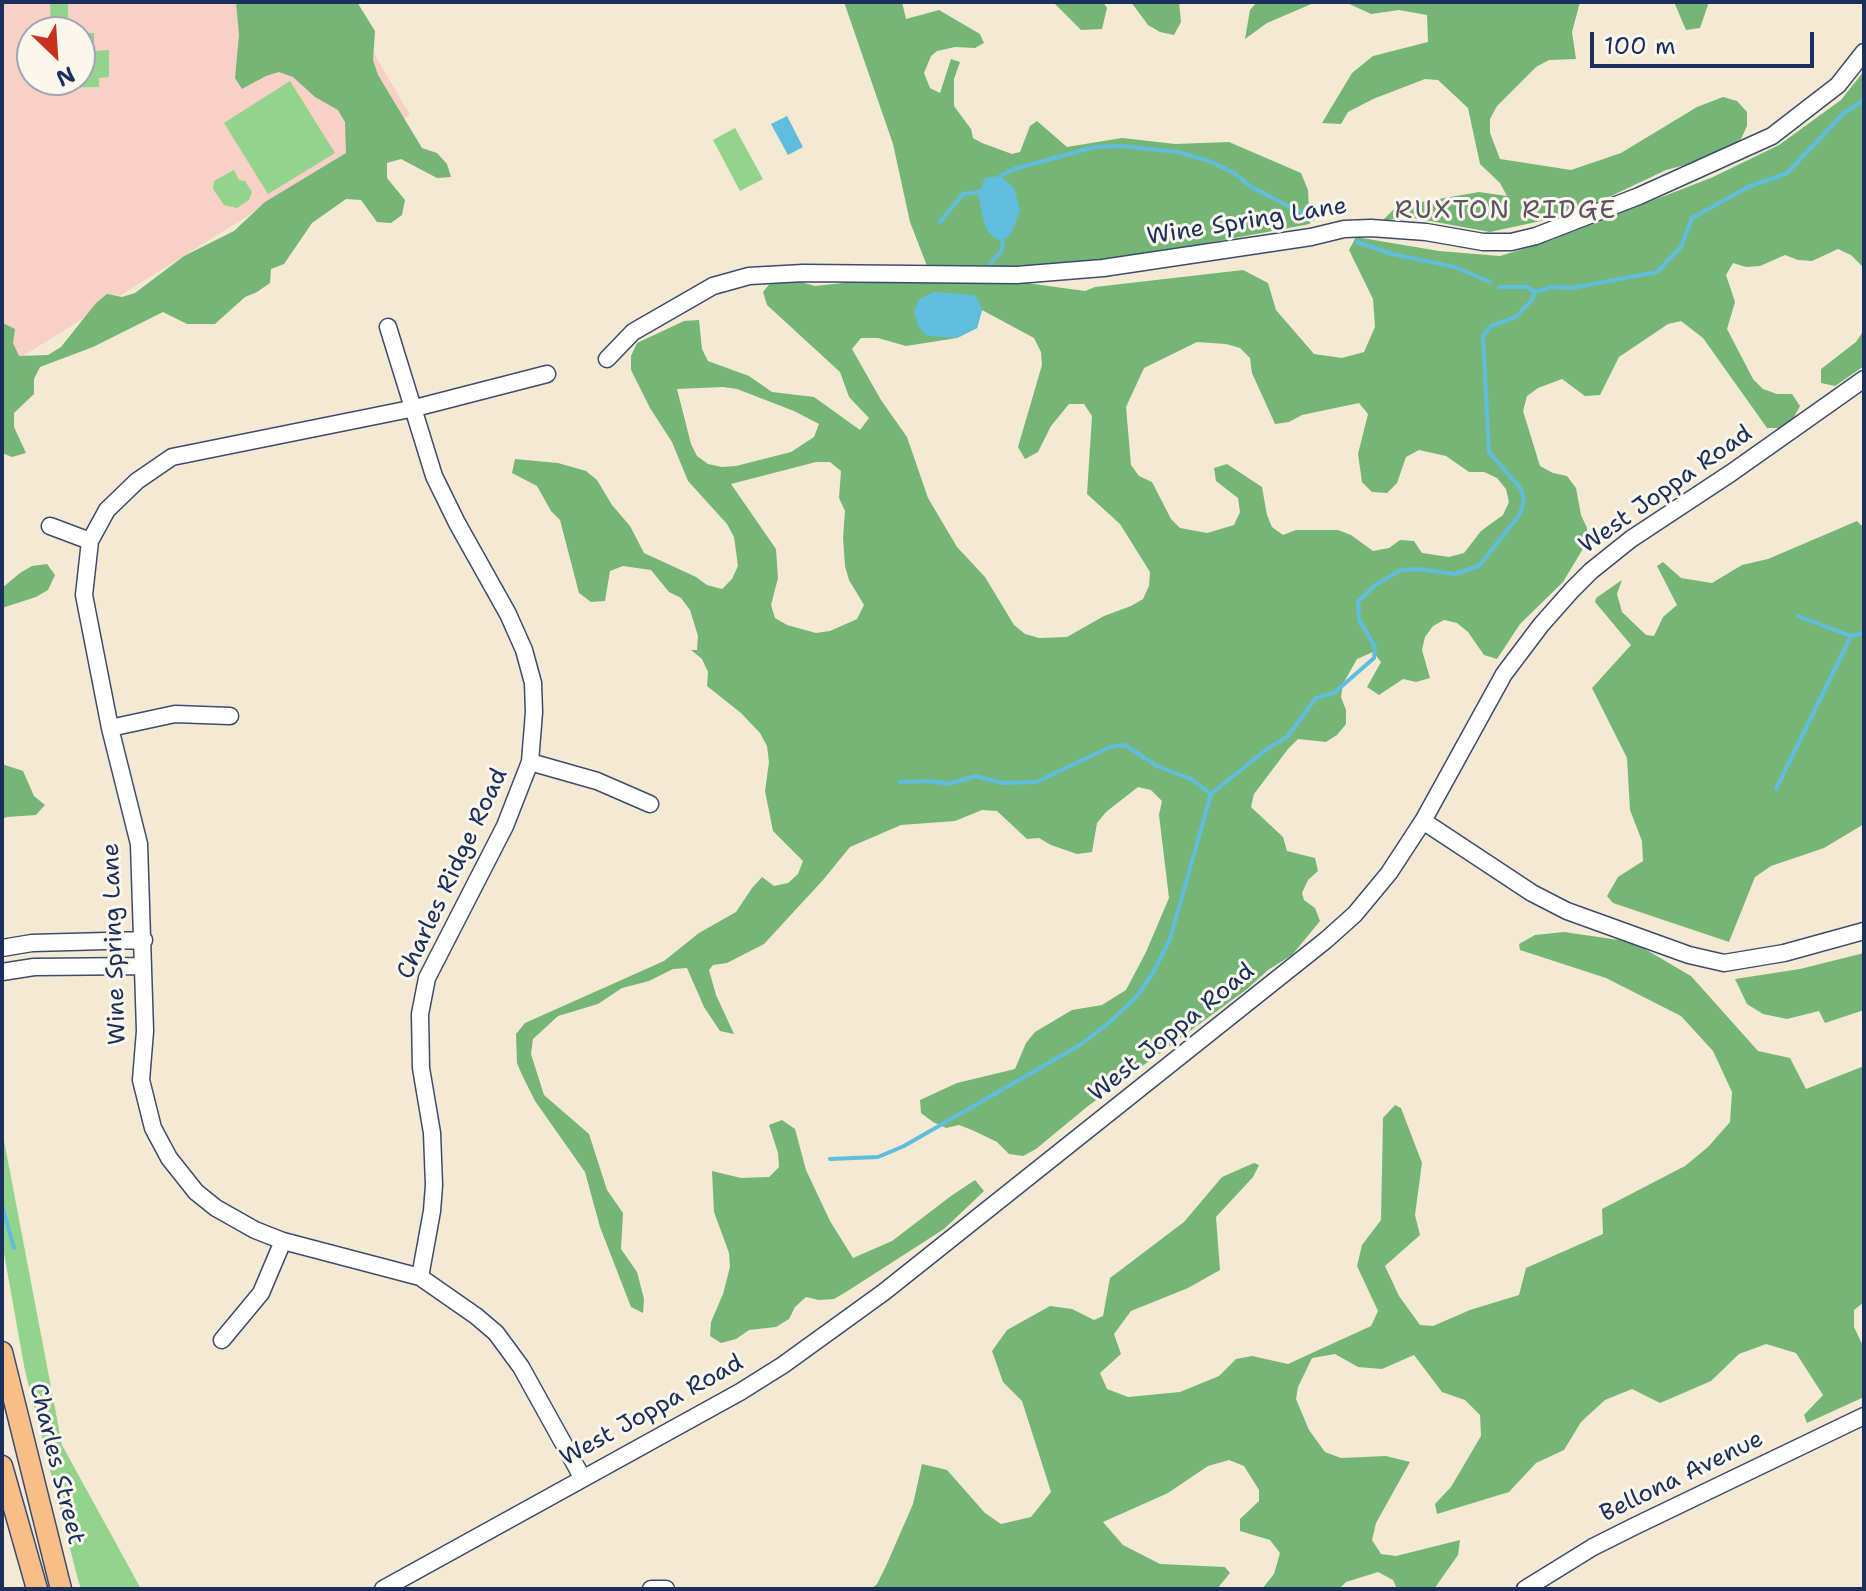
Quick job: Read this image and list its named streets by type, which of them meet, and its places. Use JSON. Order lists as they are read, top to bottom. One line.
{"streets":{"main road":["Charles Street"],"street":["Wine Spring Lane","West Joppa Road","Charles Ridge Road","Bellona Avenue"]},"crossings":[["Wine Spring Lane","West Joppa Road"],["Wine Spring Lane","Charles Ridge Road"]],"districts":["RUXTON RIDGE"],"scale_bar":"100 m","north":"bottom right"}
